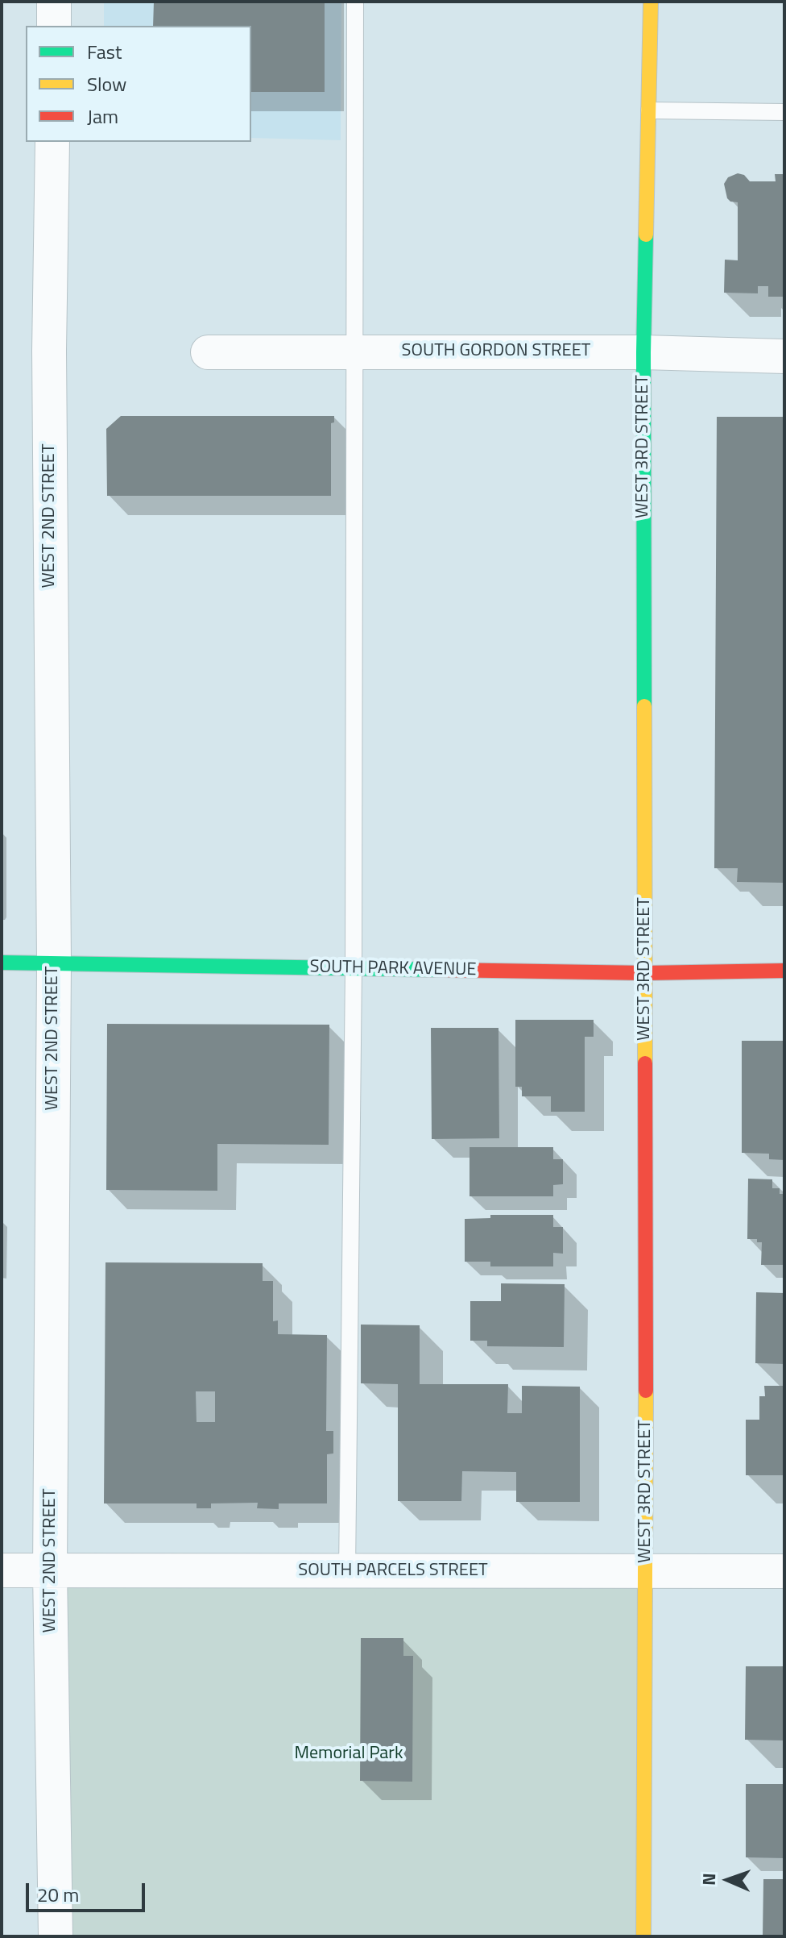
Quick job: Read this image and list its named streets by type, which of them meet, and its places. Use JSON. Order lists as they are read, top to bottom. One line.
{"streets":{"street":["SOUTH GORDON STREET","WEST 3RD STREET","WEST 2ND STREET","SOUTH PARK AVENUE","SOUTH PARCELS STREET"]},"crossings":[["SOUTH GORDON STREET","WEST 3RD STREET"],["WEST 3RD STREET","SOUTH PARK AVENUE"],["WEST 3RD STREET","SOUTH PARCELS STREET"],["WEST 2ND STREET","SOUTH PARK AVENUE"],["WEST 2ND STREET","SOUTH PARCELS STREET"]],"parks":["Memorial Park"],"legend":["Fast","Slow","Jam"],"scale_bar":"20 m","north":"left"}
